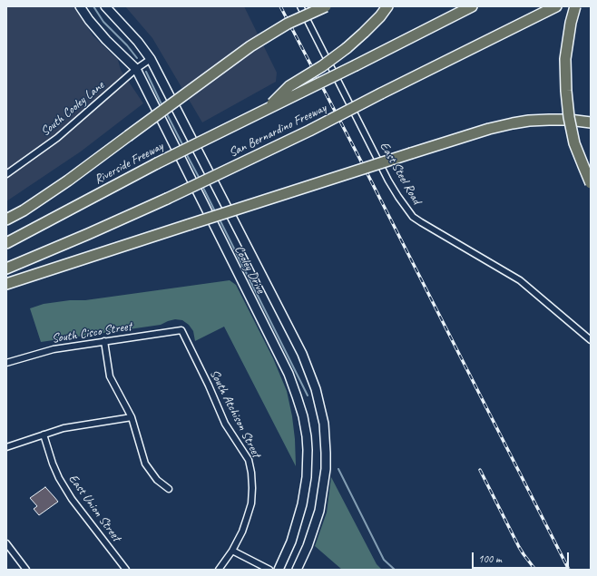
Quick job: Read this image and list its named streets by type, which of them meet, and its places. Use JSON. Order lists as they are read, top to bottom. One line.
{"streets":{"highway":["San Bernardino Freeway","Riverside Freeway"],"street":["South Cooley Lane","East Steel Road","Cooley Drive","South Cisco Street","South Atchison Street","East Union Street"]},"crossings":[["South Cooley Lane","Cooley Drive"],["San Bernardino Freeway","Riverside Freeway"],["South Cisco Street","South Atchison Street"]],"scale_bar":"100 m"}
